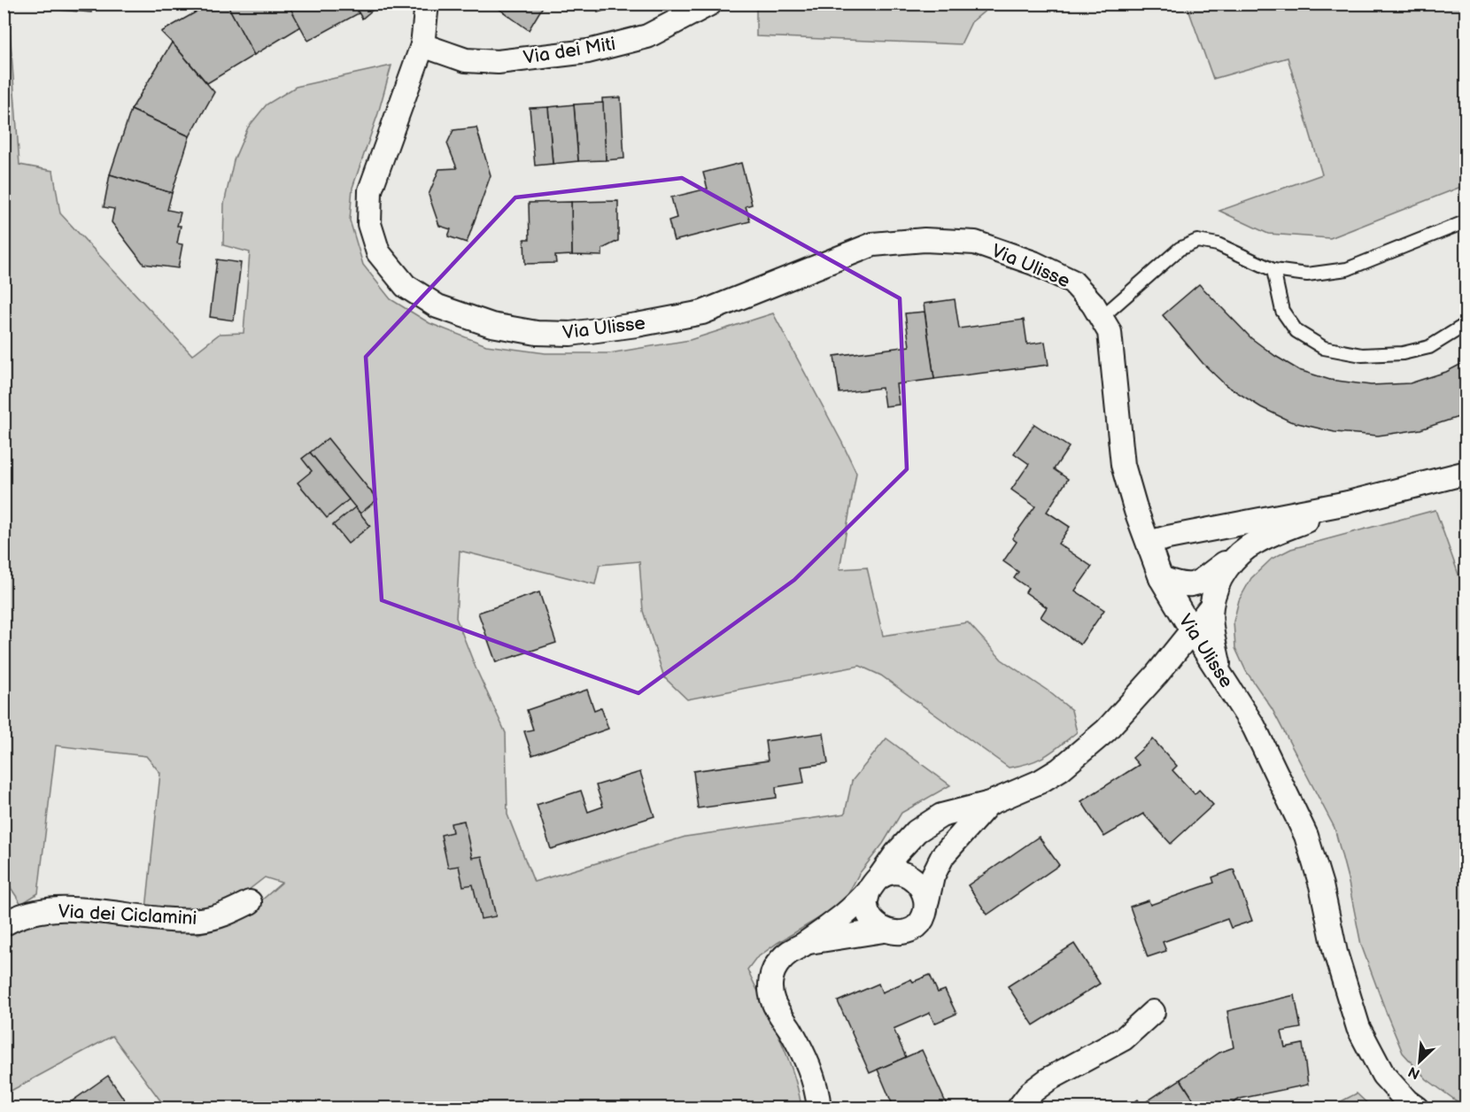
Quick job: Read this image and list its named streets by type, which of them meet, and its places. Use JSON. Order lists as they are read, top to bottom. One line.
{"streets":{"street":["Via dei Miti","Via Ulisse","Via dei Ciclamini"]},"crossings":[["Via dei Miti","Via Ulisse"]],"north":"bottom left"}
